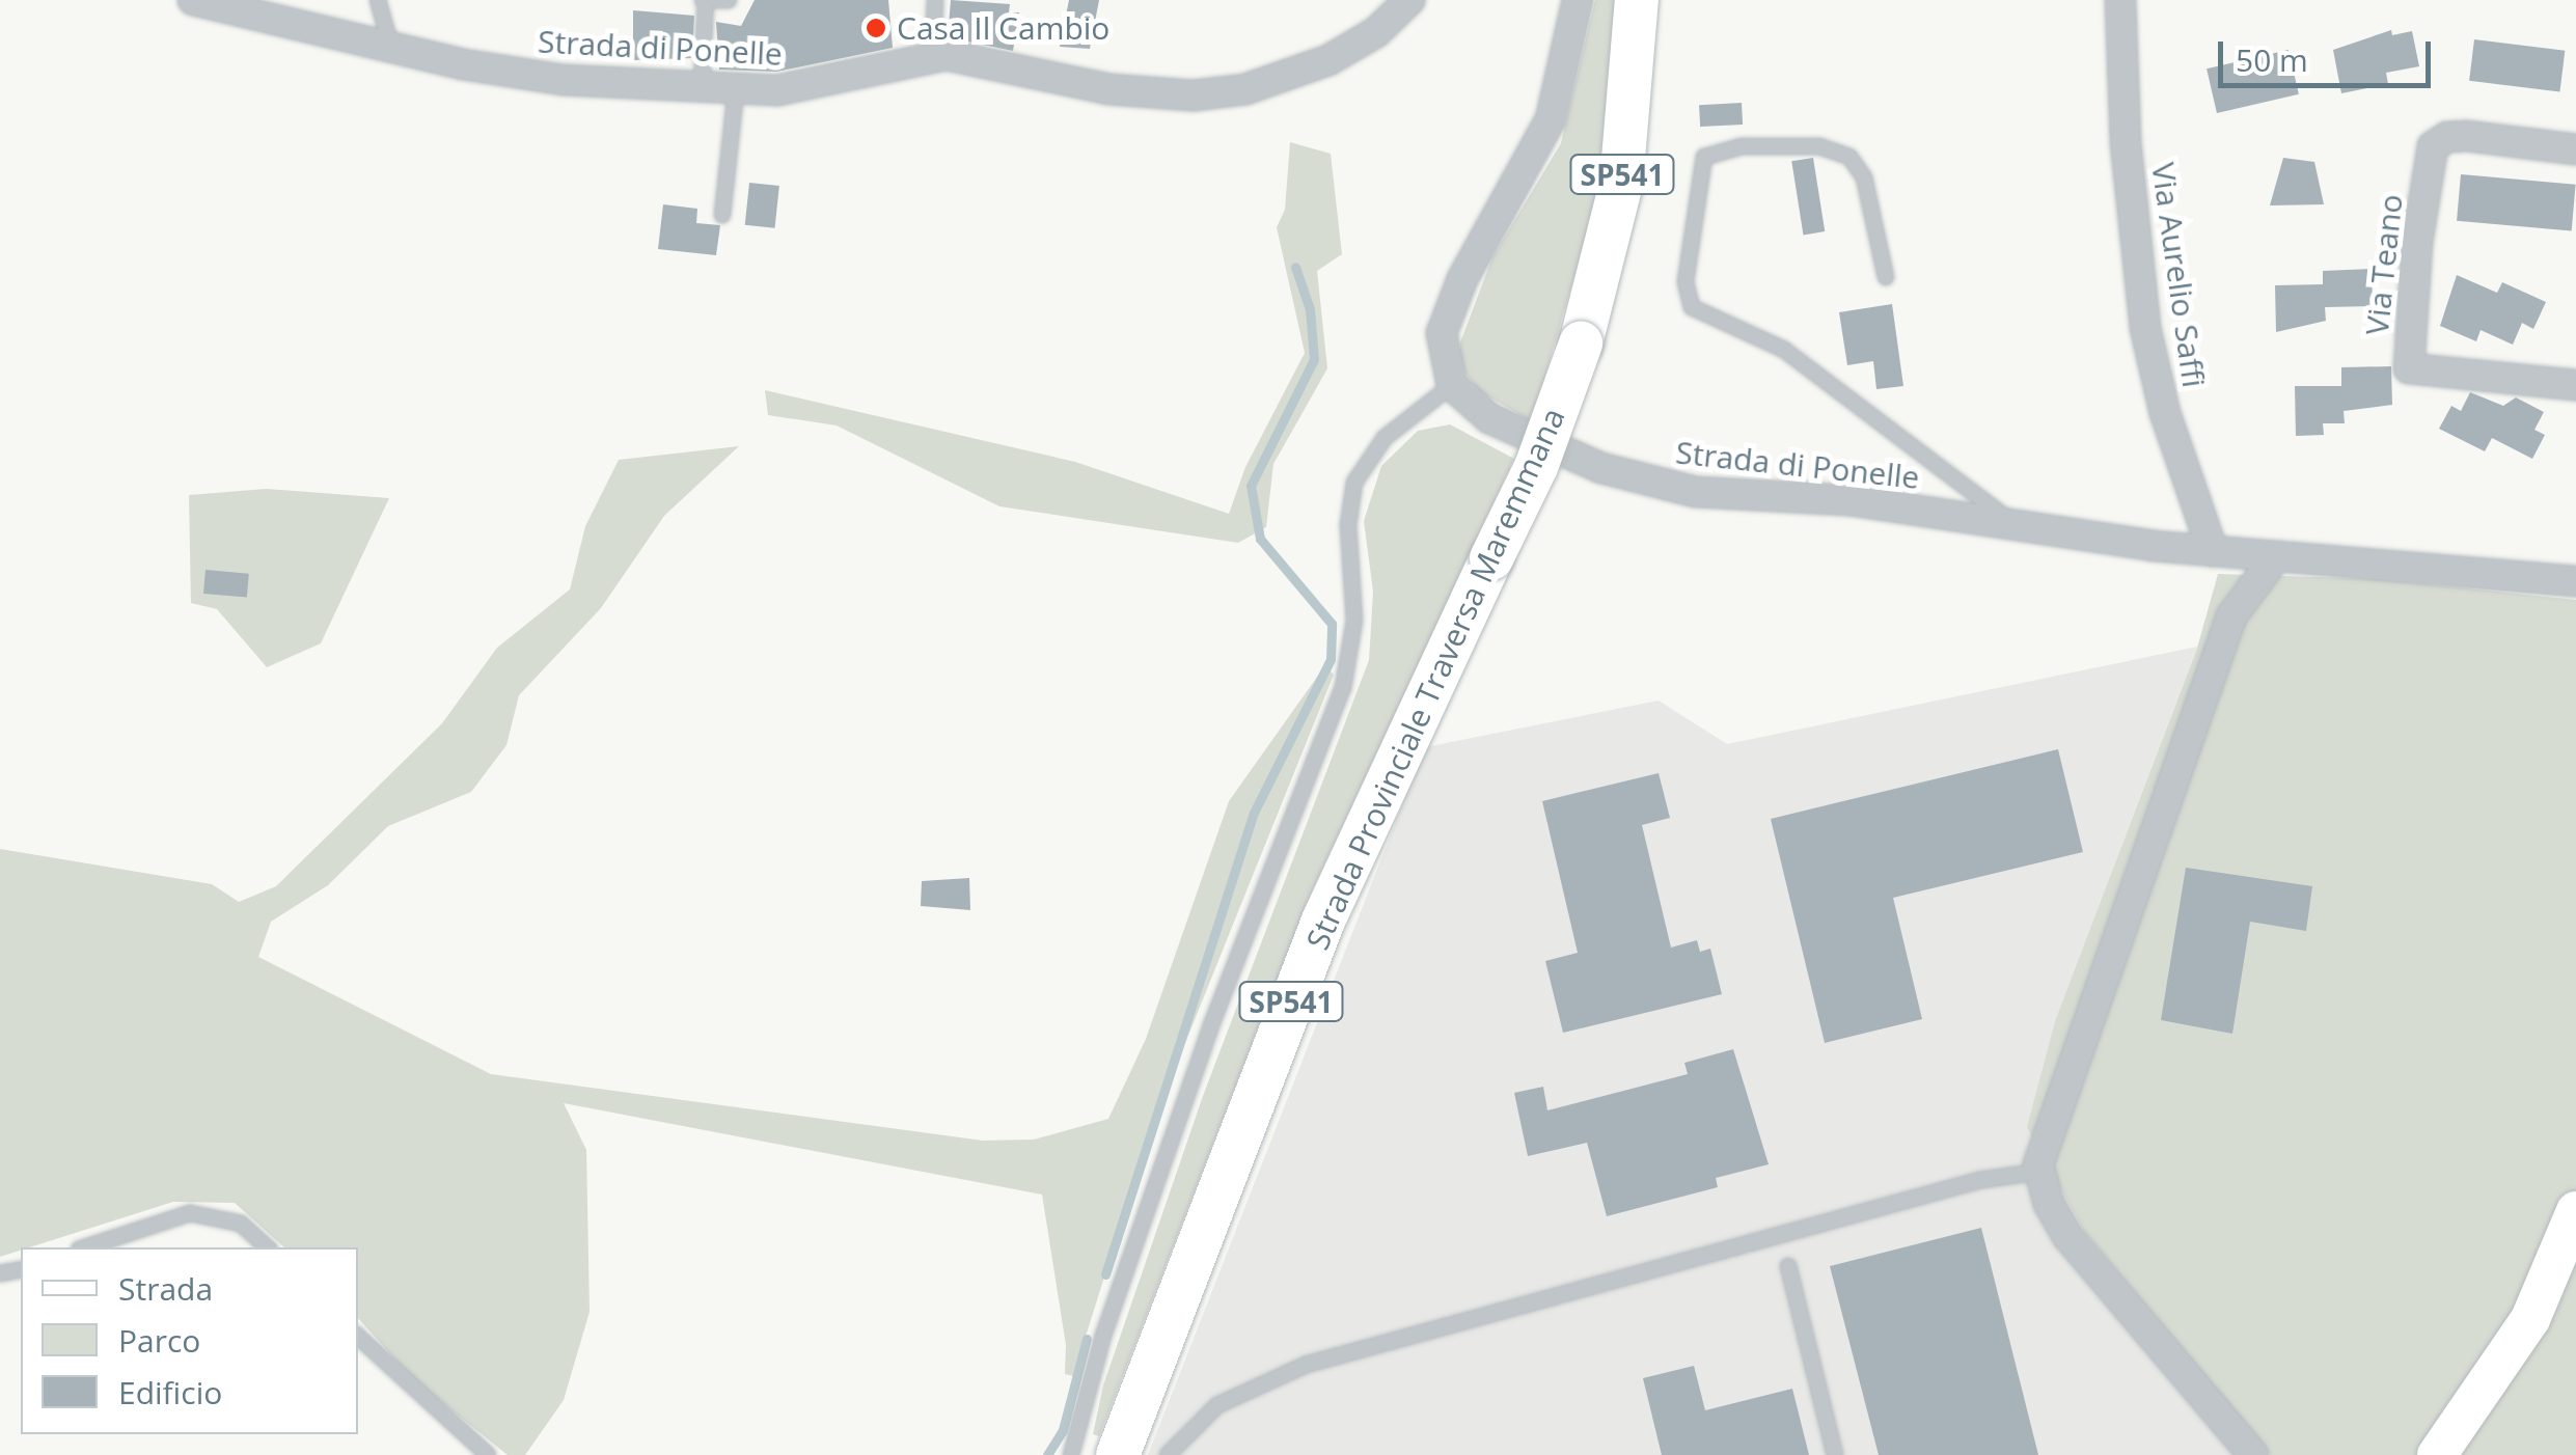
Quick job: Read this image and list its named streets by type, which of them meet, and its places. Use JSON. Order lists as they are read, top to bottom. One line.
{"streets":{"main road":["SP541","Strada Provinciale Traversa Maremmana"],"street":["Strada di Ponelle","Via Teano","Via Aurelio Saffi"]},"crossings":[["Strada di Ponelle","Via Aurelio Saffi"]],"places":["Casa Il Cambio"],"legend":["Strada","Parco","Edificio"],"scale_bar":"50 m"}
